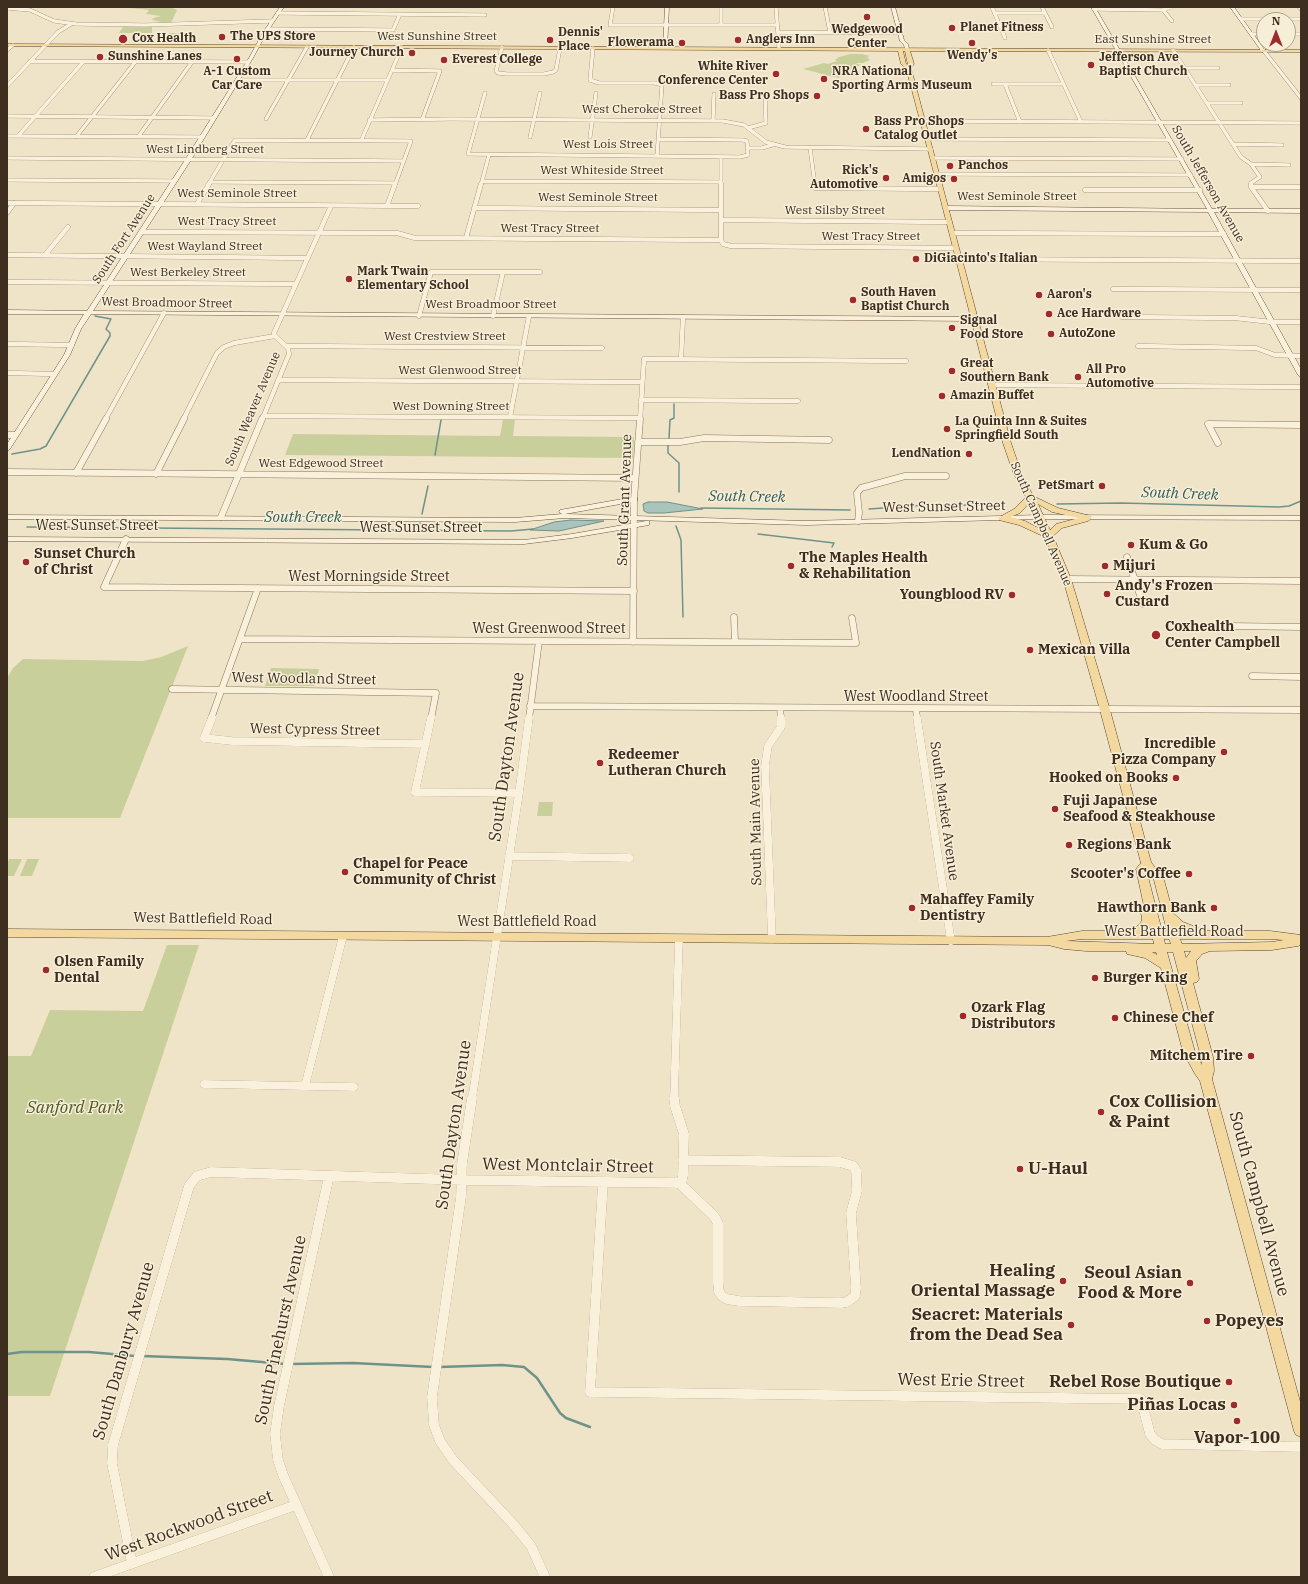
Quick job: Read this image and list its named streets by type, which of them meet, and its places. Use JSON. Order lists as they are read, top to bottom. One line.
{"streets":{"main road":["West Sunshine Street","East Sunshine Street","South Campbell Avenue","West Battlefield Road"],"street":["West Cherokee Street","West Lois Street","West Lindberg Street","West Whiteside Street","South Jefferson Avenue","West Seminole Street","West Silsby Street","West Tracy Street","South Fort Avenue","West Wayland Street","West Berkeley Street","West Broadmoor Street","West Crestview Street","West Glenwood Street","West Downing Street","South Weaver Avenue","West Edgewood Street","South Grant Avenue","West Sunset Street","West Morningside Street","West Greenwood Street","West Woodland Street","West Cypress Street","South Dayton Avenue","South Market Avenue","South Main Avenue","West Montclair Street","South Pinehurst Avenue","South Danbury Avenue","West Erie Street","West Rockwood Street"]},"crossings":[["West Sunshine Street","East Sunshine Street"],["West Sunshine Street","South Fort Avenue"],["West Sunshine Street","South Campbell Avenue"],["East Sunshine Street","South Jefferson Avenue"],["West Cherokee Street","West Lois Street"],["West Cherokee Street","South Campbell Avenue"],["West Lindberg Street","South Fort Avenue"],["South Jefferson Avenue","West Seminole Street"],["West Seminole Street","South Fort Avenue"],["West Seminole Street","South Weaver Avenue"],["West Seminole Street","South Campbell Avenue"],["West Silsby Street","South Campbell Avenue"],["West Tracy Street","South Fort Avenue"],["West Tracy Street","South Weaver Avenue"],["West Tracy Street","South Campbell Avenue"],["South Fort Avenue","West Wayland Street"],["South Fort Avenue","West Berkeley Street"],["South Fort Avenue","West Broadmoor Street"],["West Wayland Street","South Weaver Avenue"],["West Berkeley Street","South Weaver Avenue"],["West Broadmoor Street","South Weaver Avenue"],["West Broadmoor Street","South Campbell Avenue"],["West Crestview Street","South Weaver Avenue"],["West Glenwood Street","South Weaver Avenue"],["West Glenwood Street","South Grant Avenue"],["West Downing Street","South Weaver Avenue"],["West Downing Street","South Grant Avenue"],["South Weaver Avenue","West Edgewood Street"],["South Weaver Avenue","West Sunset Street"],["West Edgewood Street","South Grant Avenue"],["South Grant Avenue","West Sunset Street"],["South Grant Avenue","West Morningside Street"],["South Grant Avenue","West Greenwood Street"],["West Sunset Street","South Campbell Avenue"],["West Sunset Street","West Morningside Street"],["South Campbell Avenue","West Woodland Street"],["South Campbell Avenue","West Battlefield Road"],["West Greenwood Street","South Dayton Avenue"],["West Woodland Street","West Cypress Street"],["West Woodland Street","South Dayton Avenue"],["West Woodland Street","South Market Avenue"],["West Woodland Street","South Main Avenue"],["South Dayton Avenue","West Battlefield Road"],["South Dayton Avenue","West Montclair Street"],["South Market Avenue","West Battlefield Road"],["South Main Avenue","West Battlefield Road"],["West Montclair Street","South Pinehurst Avenue"],["West Montclair Street","South Danbury Avenue"],["West Montclair Street","West Erie Street"],["South Pinehurst Avenue","West Rockwood Street"],["South Danbury Avenue","West Rockwood Street"]],"water":["South Creek"],"parks":["Sanford Park"],"places":["Wedgewood Center","Planet Fitness","The UPS Store","Cox Health","Dennis' Place","Anglers Inn","Flowerama","Wendy's","Journey Church","Sunshine Lanes","A-1 Custom Car Care","Everest College","Jefferson Ave Baptist Church","White River Conference Center","NRA National Sporting Arms Museum","Bass Pro Shops","Bass Pro Shops Catalog Outlet","Panchos","Rick's Automotive","Amigos","DiGiacinto's Italian","Mark Twain Elementary School","Aaron's","South Haven Baptist Church","Ace Hardware","Signal Food Store","AutoZone","Great Southern Bank","All Pro Automotive","Amazin Buffet","La Quinta Inn & Suites Springfield South","LendNation","PetSmart","Kum & Go","Sunset Church of Christ","The Maples Health & Rehabilitation","Mijuri","Andy's Frozen Custard","Youngblood RV","Coxhealth Center Campbell","Mexican Villa","Incredible Pizza Company","Redeemer Lutheran Church","Hooked on Books","Fuji Japanese Seafood & Steakhouse","Regions Bank","Chapel for Peace Community of Christ","Scooter's Coffee","Mahaffey Family Dentistry","Hawthorn Bank","Olsen Family Dental","Burger King","Ozark Flag Distributors","Chinese Chef","Mitchem Tire","Cox Collision & Paint","U-Haul","Healing Oriental Massage","Seoul Asian Food & More","Popeyes","Seacret: Materials from the Dead Sea","Rebel Rose Boutique","Piñas Locas","Vapor-100"],"north":"top"}
